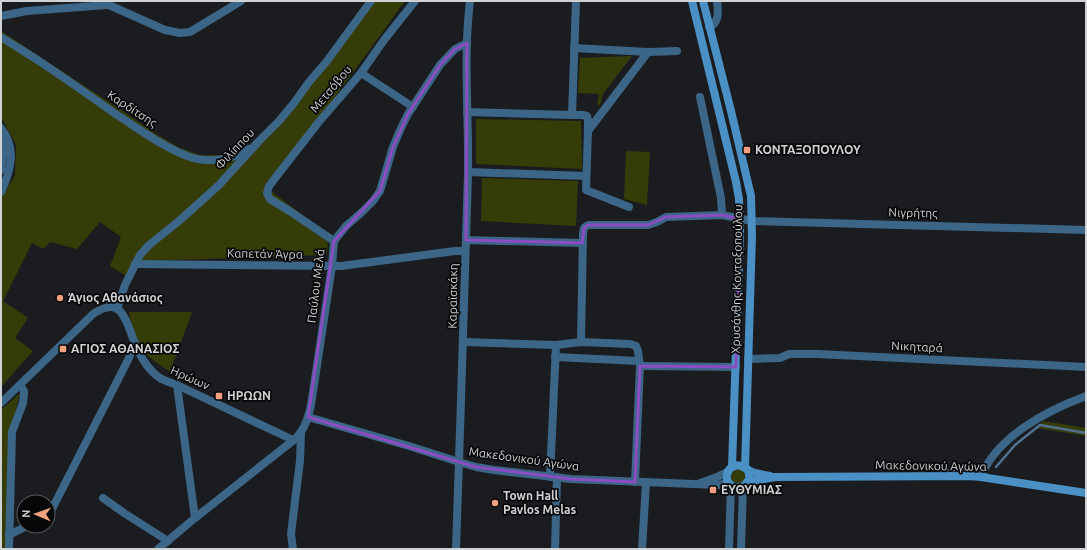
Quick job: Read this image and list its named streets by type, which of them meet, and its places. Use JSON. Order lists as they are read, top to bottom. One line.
{"streets":{"main road":["Χρυσάνθης Κονταξοπούλου","Μακεδονικού Αγώνα"],"street":["Μετσόβου","Καρδίτσης","Φιλίππου","Νιγρήτης","Καπετάν Άγρα","Παύλου Μελά","Καραϊσκάκη","Νικηταρά","Ηρώων"]},"crossings":[["Μετσόβου","Παύλου Μελά"],["Καρδίτσης","Φιλίππου"],["Φιλίππου","Καπετάν Άγρα"],["Φιλίππου","Ηρώων"],["Νιγρήτης","Χρυσάνθης Κονταξοπούλου"],["Καπετάν Άγρα","Παύλου Μελά"],["Καπετάν Άγρα","Καραϊσκάκη"],["Χρυσάνθης Κονταξοπούλου","Νικηταρά"],["Χρυσάνθης Κονταξοπούλου","Μακεδονικού Αγώνα"],["Παύλου Μελά","Καραϊσκάκη"],["Παύλου Μελά","Ηρώων"],["Παύλου Μελά","Μακεδονικού Αγώνα"],["Καραϊσκάκη","Μακεδονικού Αγώνα"]],"places":{"transit":["ΚΟΝΤΑΞΟΠΟΥΛΟΥ","ΑΓΙΟΣ ΑΘΑΝΑΣΙΟΣ","ΗΡΩΩΝ","ΕΥΘΥΜΙΑΣ"],"other":["Άγιος Αθανάσιος","Town Hall Pavlos Melas"]},"north":"left"}
